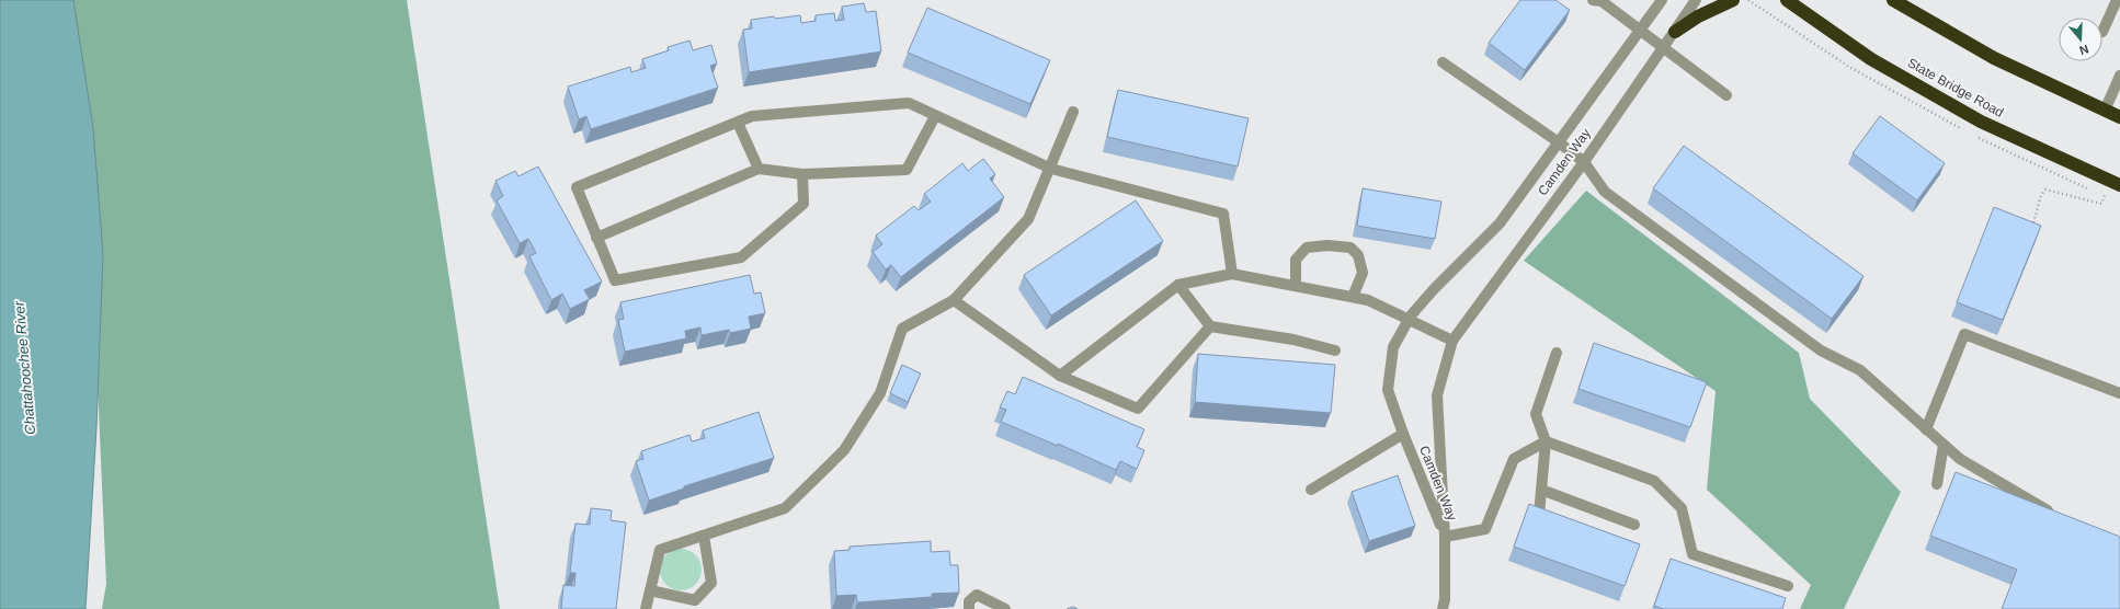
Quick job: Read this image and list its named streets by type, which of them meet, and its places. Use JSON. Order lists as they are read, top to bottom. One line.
{"streets":{"highway":["State Bridge Road"],"street":["Camden Way"]},"water":["Chattahoochee River"],"north":"bottom"}
